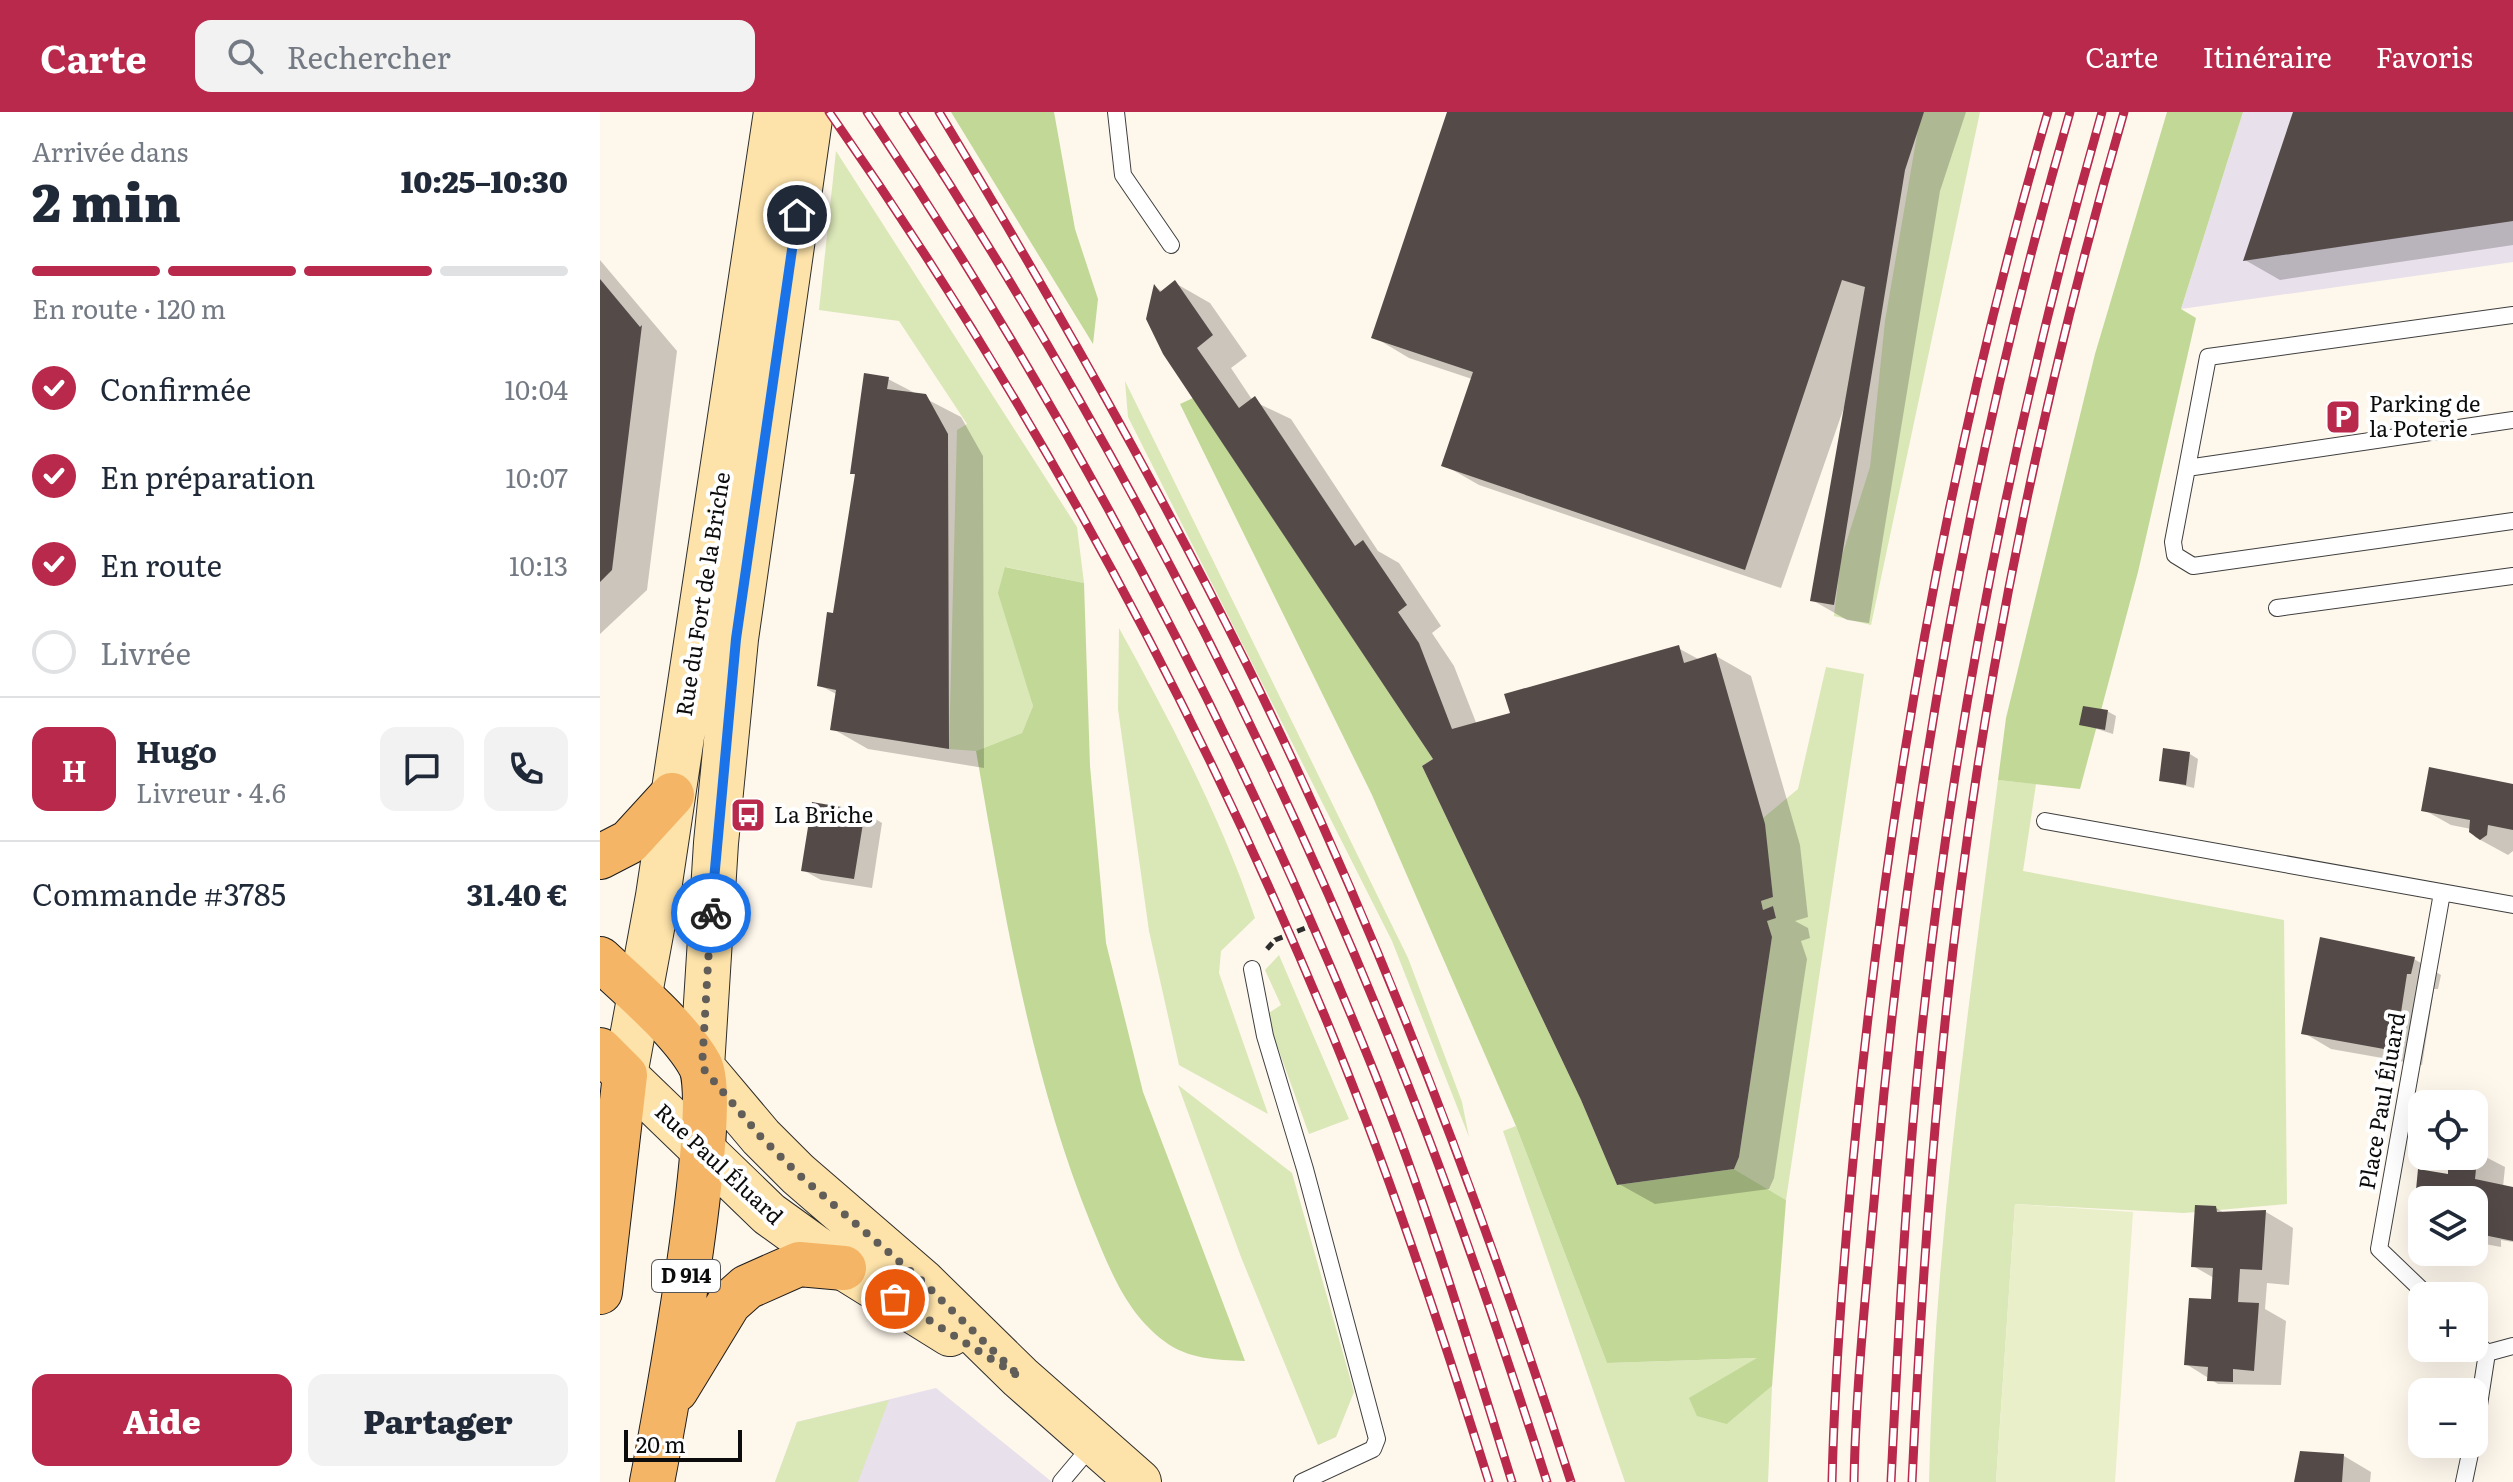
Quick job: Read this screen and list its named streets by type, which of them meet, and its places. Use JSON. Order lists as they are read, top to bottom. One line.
{"streets":{"main road":["Rue du Fort de la Briche","Rue Paul Éluard","D 914"],"lane":["Place Paul Éluard"]},"crossings":[["Rue du Fort de la Briche","Rue Paul Éluard"],["Rue du Fort de la Briche","D 914"],["Rue Paul Éluard","D 914"]],"places":{"parking":["Parking de la Poterie"],"bus stop":["La Briche"]},"scale_bar":"20 m","page":{"header":"Carte","search":"Rechercher","nav":["Carte","Itinéraire","Favoris"],"heading":["2 min","Arrivée dans","10:25–10:30"],"panel":["Hugo","Livreur · 4.6","Commande #3785","31.40 €"],"bar":"En route · 120 m","list":[["Confirmée","10:04"],["En préparation","10:07"],["En route","10:13"],"Livrée"],"round":"H","map_buttons":["+","−"],"buttons":["Aide","Partager"],"scale":"20 m"}}
